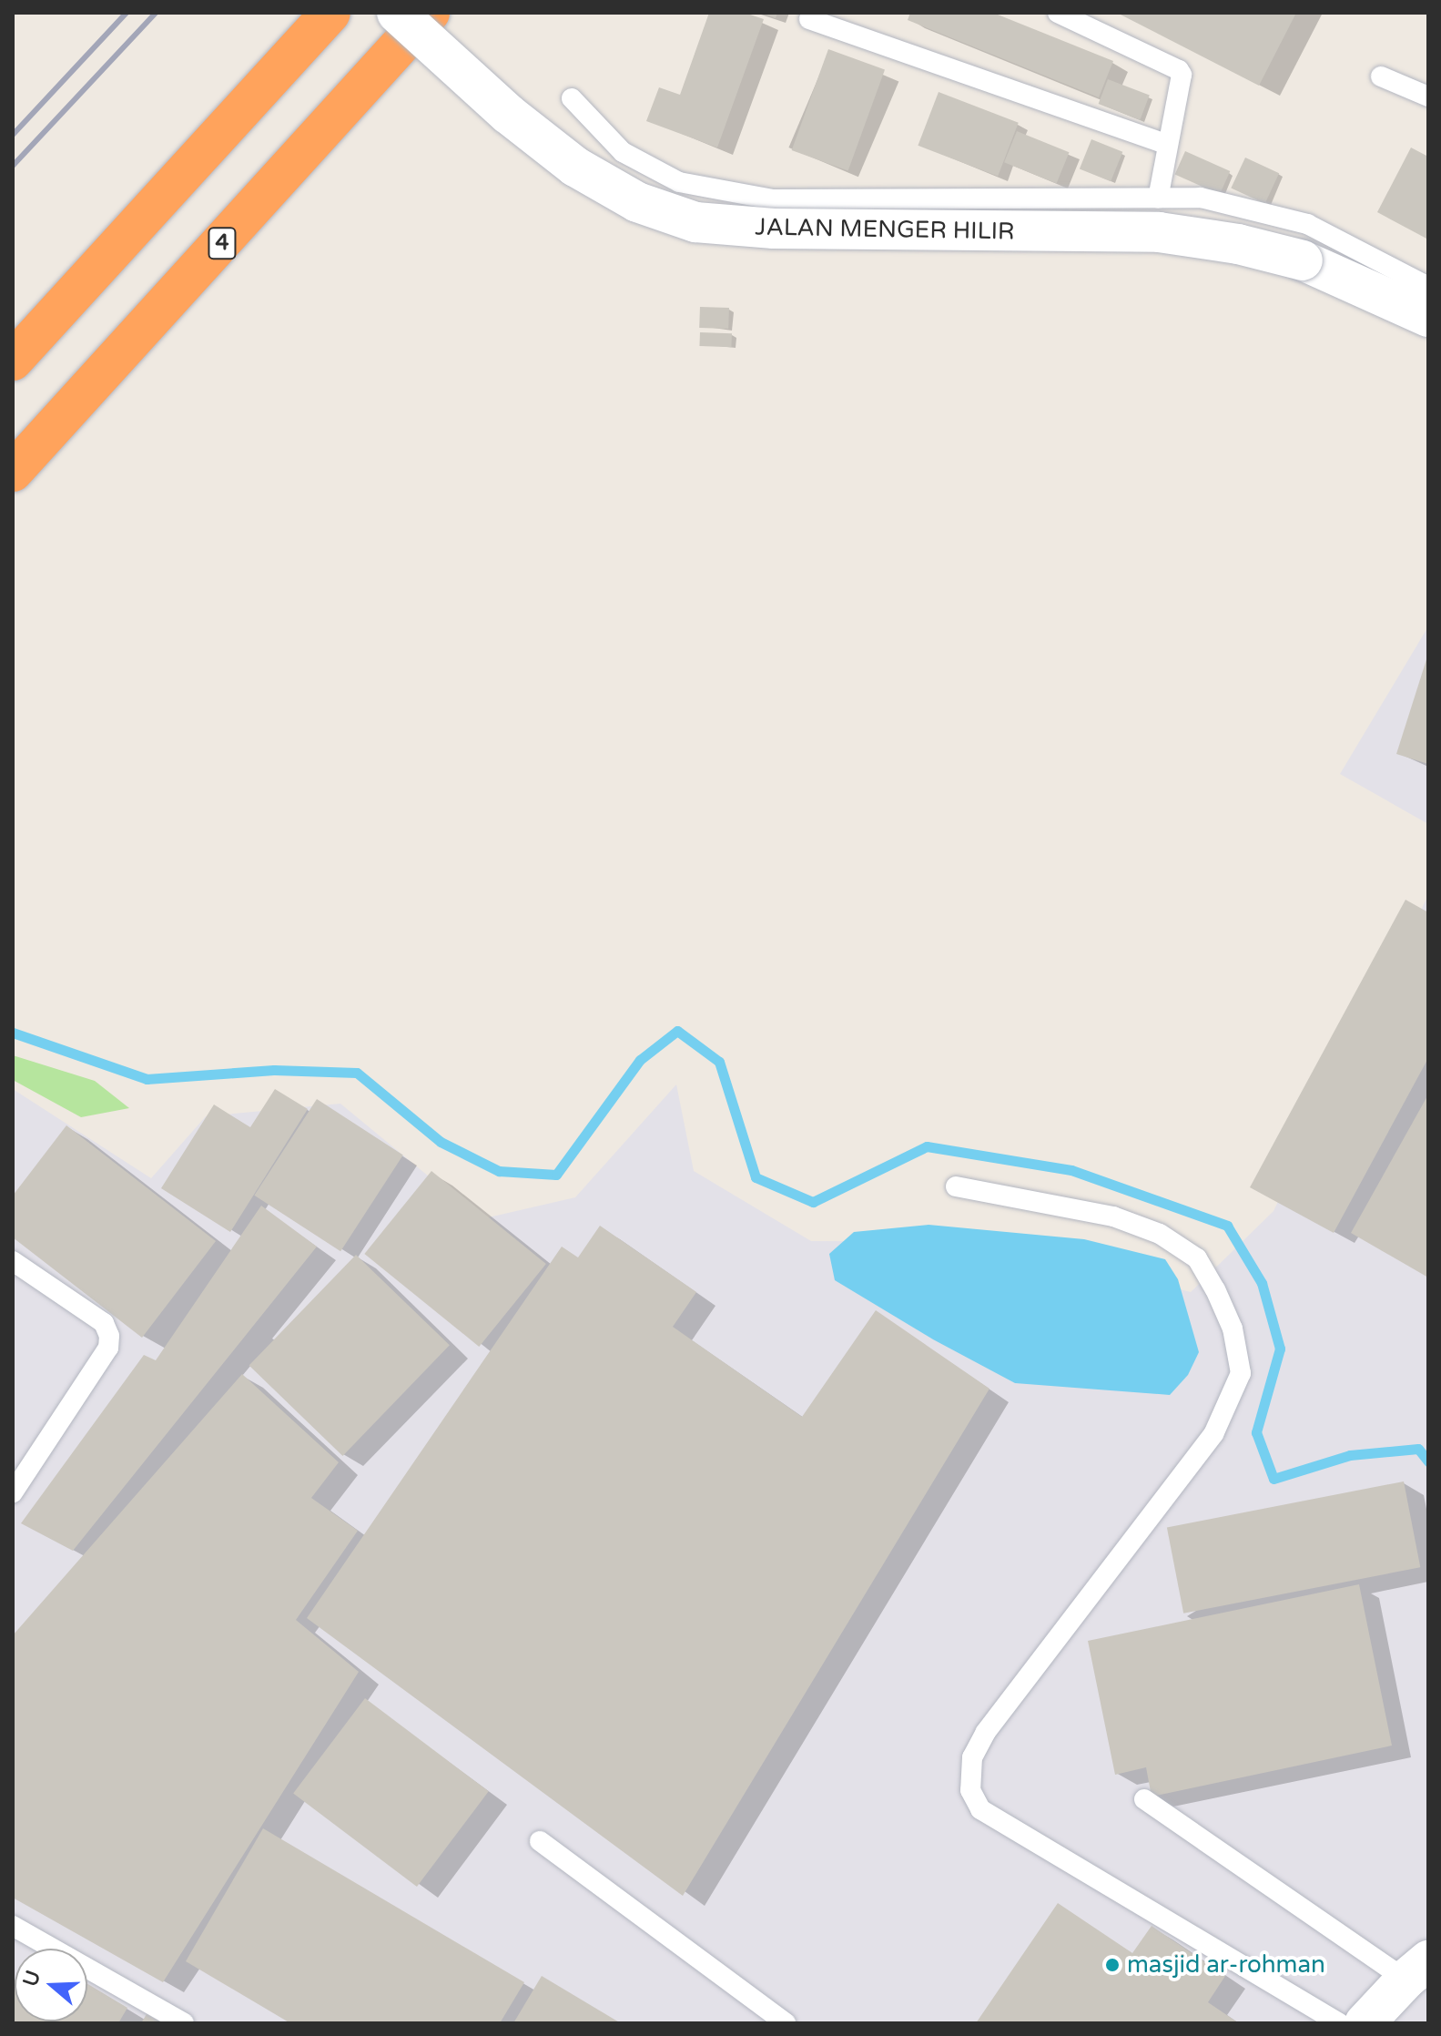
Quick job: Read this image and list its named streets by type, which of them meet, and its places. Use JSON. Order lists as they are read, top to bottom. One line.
{"streets":{"highway":["4"],"street":["JALAN MENGER HILIR"]},"places":["masjid ar-rohman"],"north":"left"}
